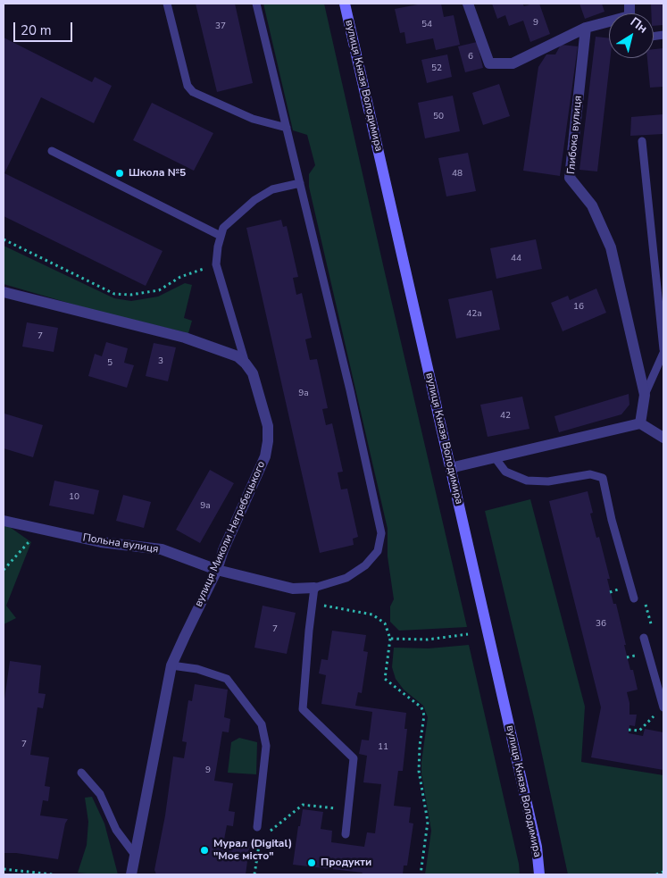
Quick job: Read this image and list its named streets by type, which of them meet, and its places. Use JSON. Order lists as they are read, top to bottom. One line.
{"streets":{"main road":["вулиця Князя Володимира"],"street":["Глибока вулиця","вулиця Миколи Негребецького","Польна вулиця"]},"crossings":[["вулиця Миколи Негребецького","Польна вулиця"]],"places":["Школа №5","Мурал (Digital) \"Моє місто\"","Продукти"],"house_numbers":["9","54","37","6","52","50","48","44","16","42а","7","3","5","9а","42","10","9а","36","7","7","11","9"],"scale_bar":"20 m","north":"top right"}
